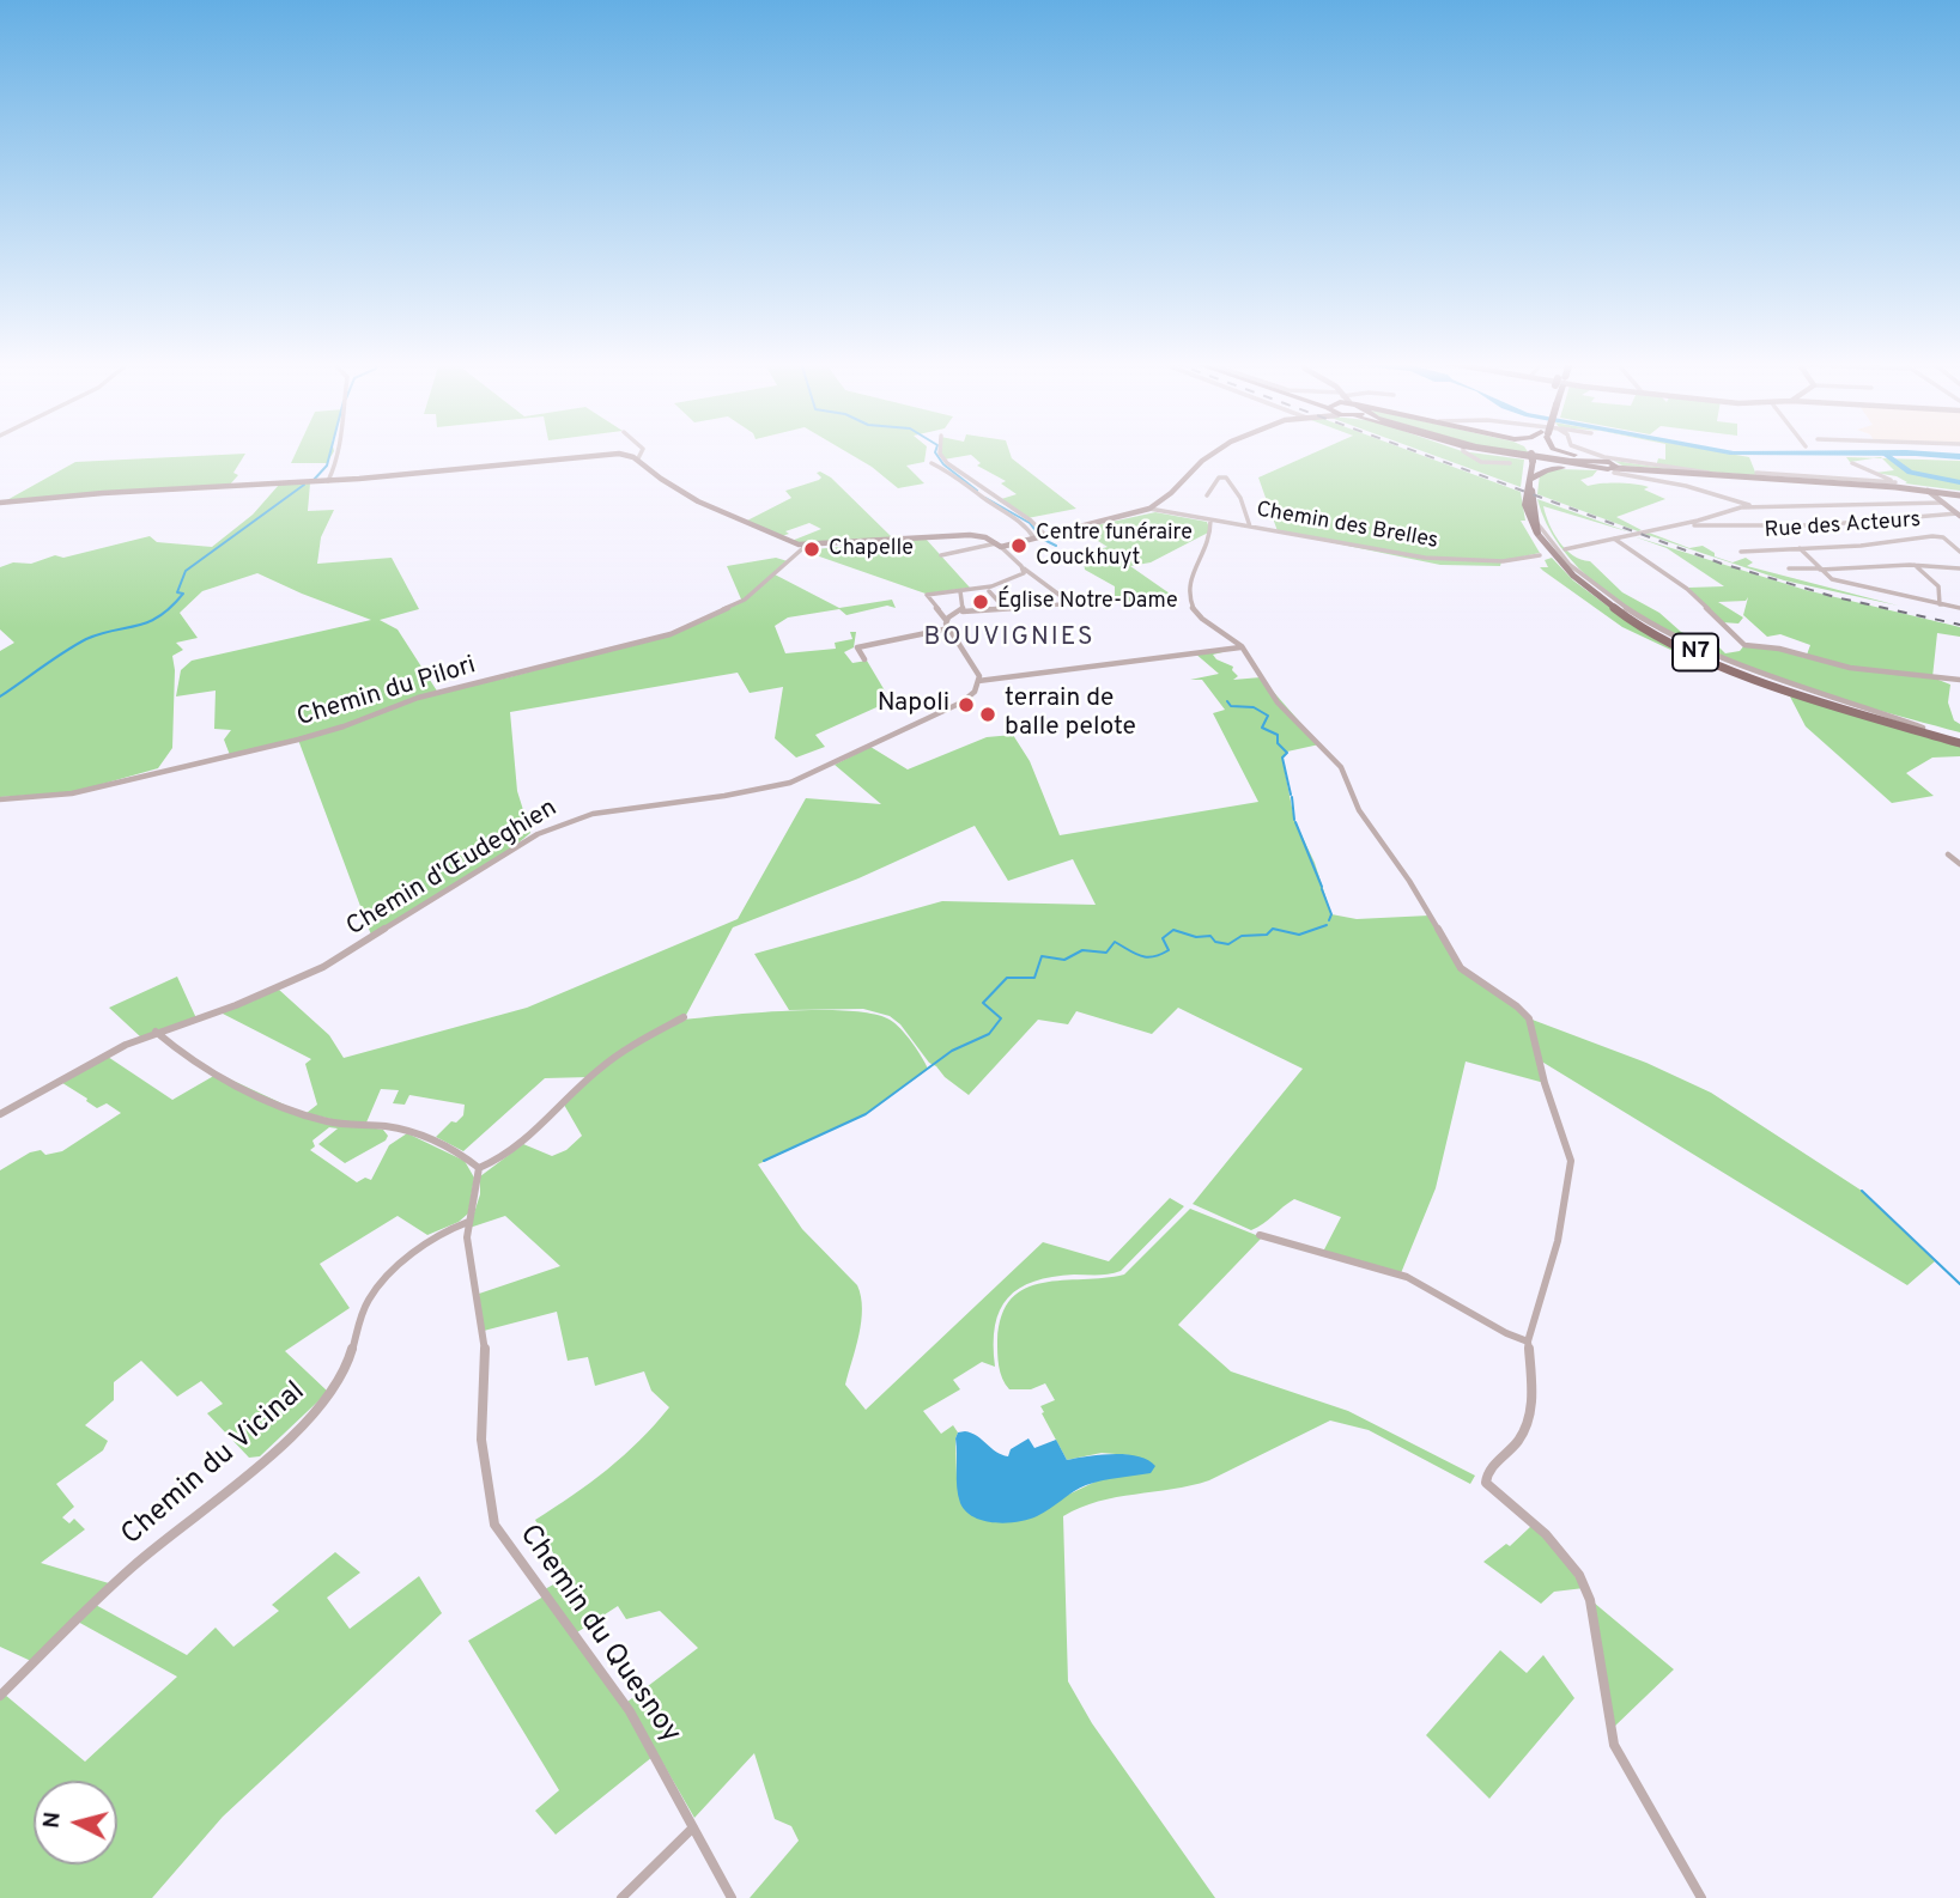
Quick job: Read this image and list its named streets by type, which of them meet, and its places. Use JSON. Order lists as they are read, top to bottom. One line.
{"streets":{"main road":["N7"],"street":["Chemin des Brelles","Rue des Acteurs","Chemin du Pilori","Chemin d'Œudeghien","Chemin du Vicinal","Chemin du Quesnoy"]},"crossings":[["Chemin du Vicinal","Chemin du Quesnoy"]],"districts":["BOUVIGNIES"],"places":["Centre funéraire Couckhuyt","Chapelle","Église Notre-Dame","Napoli","terrain de balle pelote"],"north":"left"}
